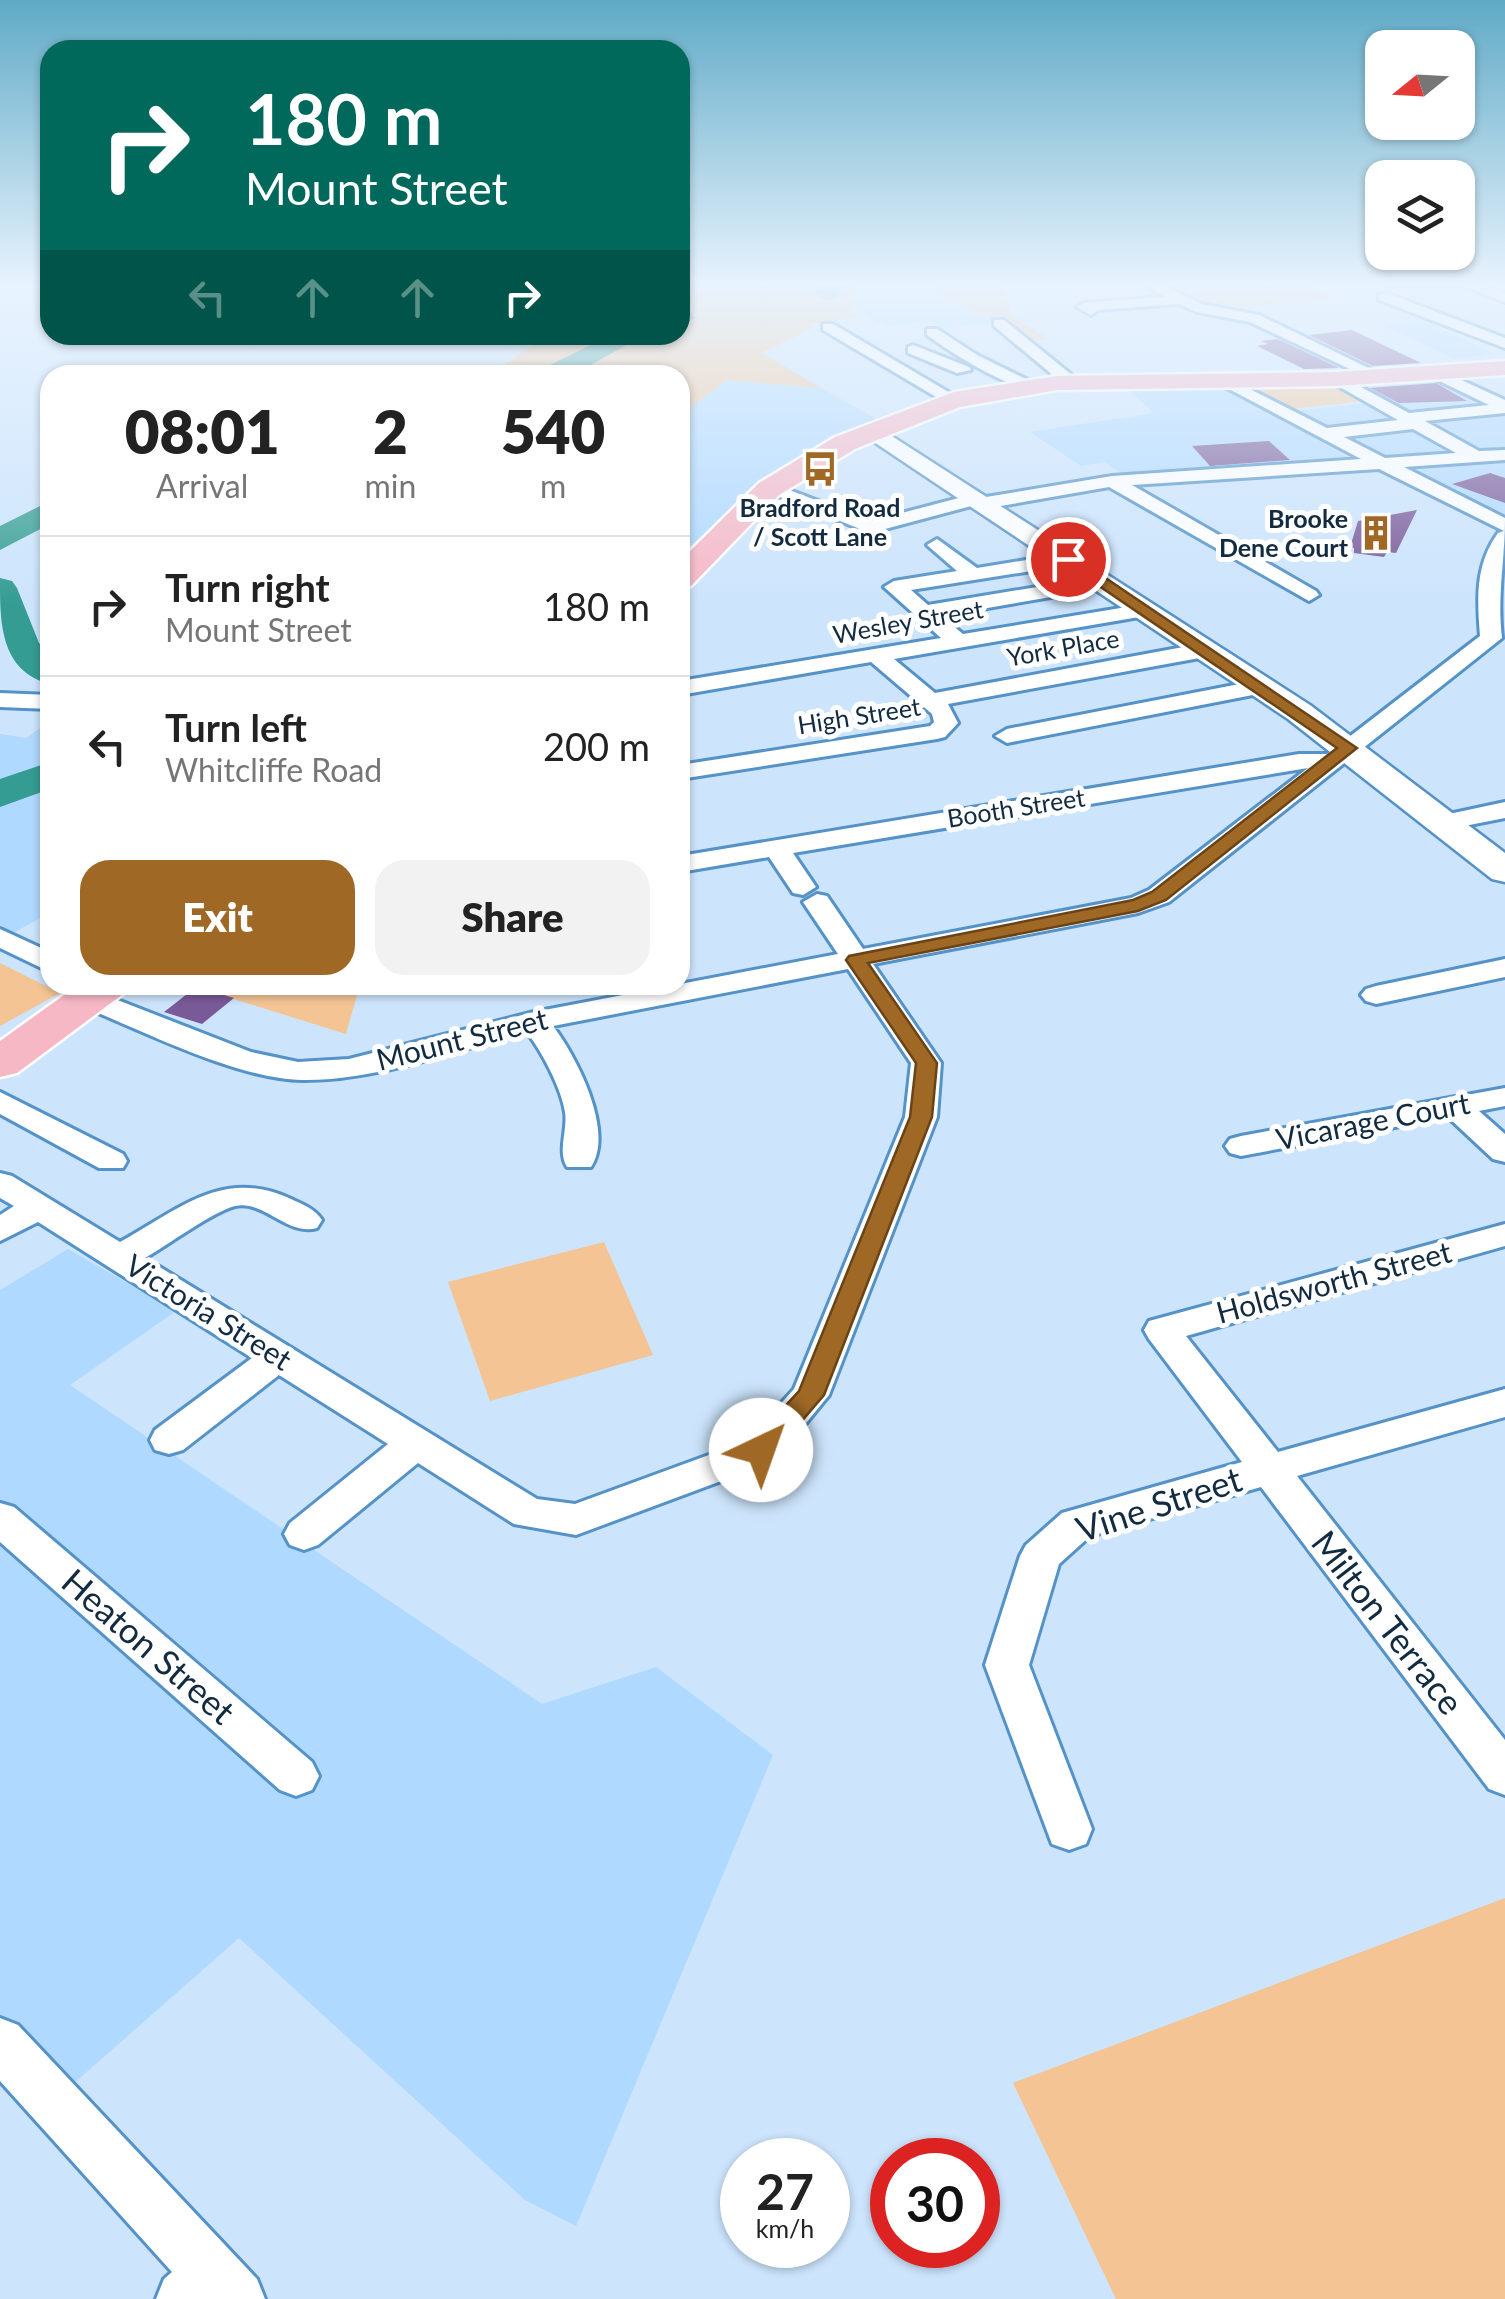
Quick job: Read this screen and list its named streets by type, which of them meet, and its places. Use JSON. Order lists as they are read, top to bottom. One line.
{"streets":{"street":["Wesley Street","York Place","High Street","Booth Street","Mount Street","Vicarage Court","Holdsworth Street","Victoria Street","Vine Street","Milton Terrace","Heaton Street"]},"crossings":[["Wesley Street","High Street"],["York Place","High Street"],["Booth Street","Mount Street"],["Booth Street","Victoria Street"],["Mount Street","Victoria Street"],["Holdsworth Street","Milton Terrace"],["Vine Street","Milton Terrace"]],"places":{"bus stop":["Bradford Road / Scott Lane"],"building":["Brooke Dene Court"]},"north":"left","page":{"turn":["180 m","Mount Street"],"eta":["08:01","Arrival","2","min","540","m"],"list":[{"name":"Turn right","note":"Mount Street","value":"180 m"},{"name":"Turn left","note":"Whitcliffe Road","value":"200 m"}],"buttons":["Exit","Share"],"speed":"27 km/h","limit":"30"}}
